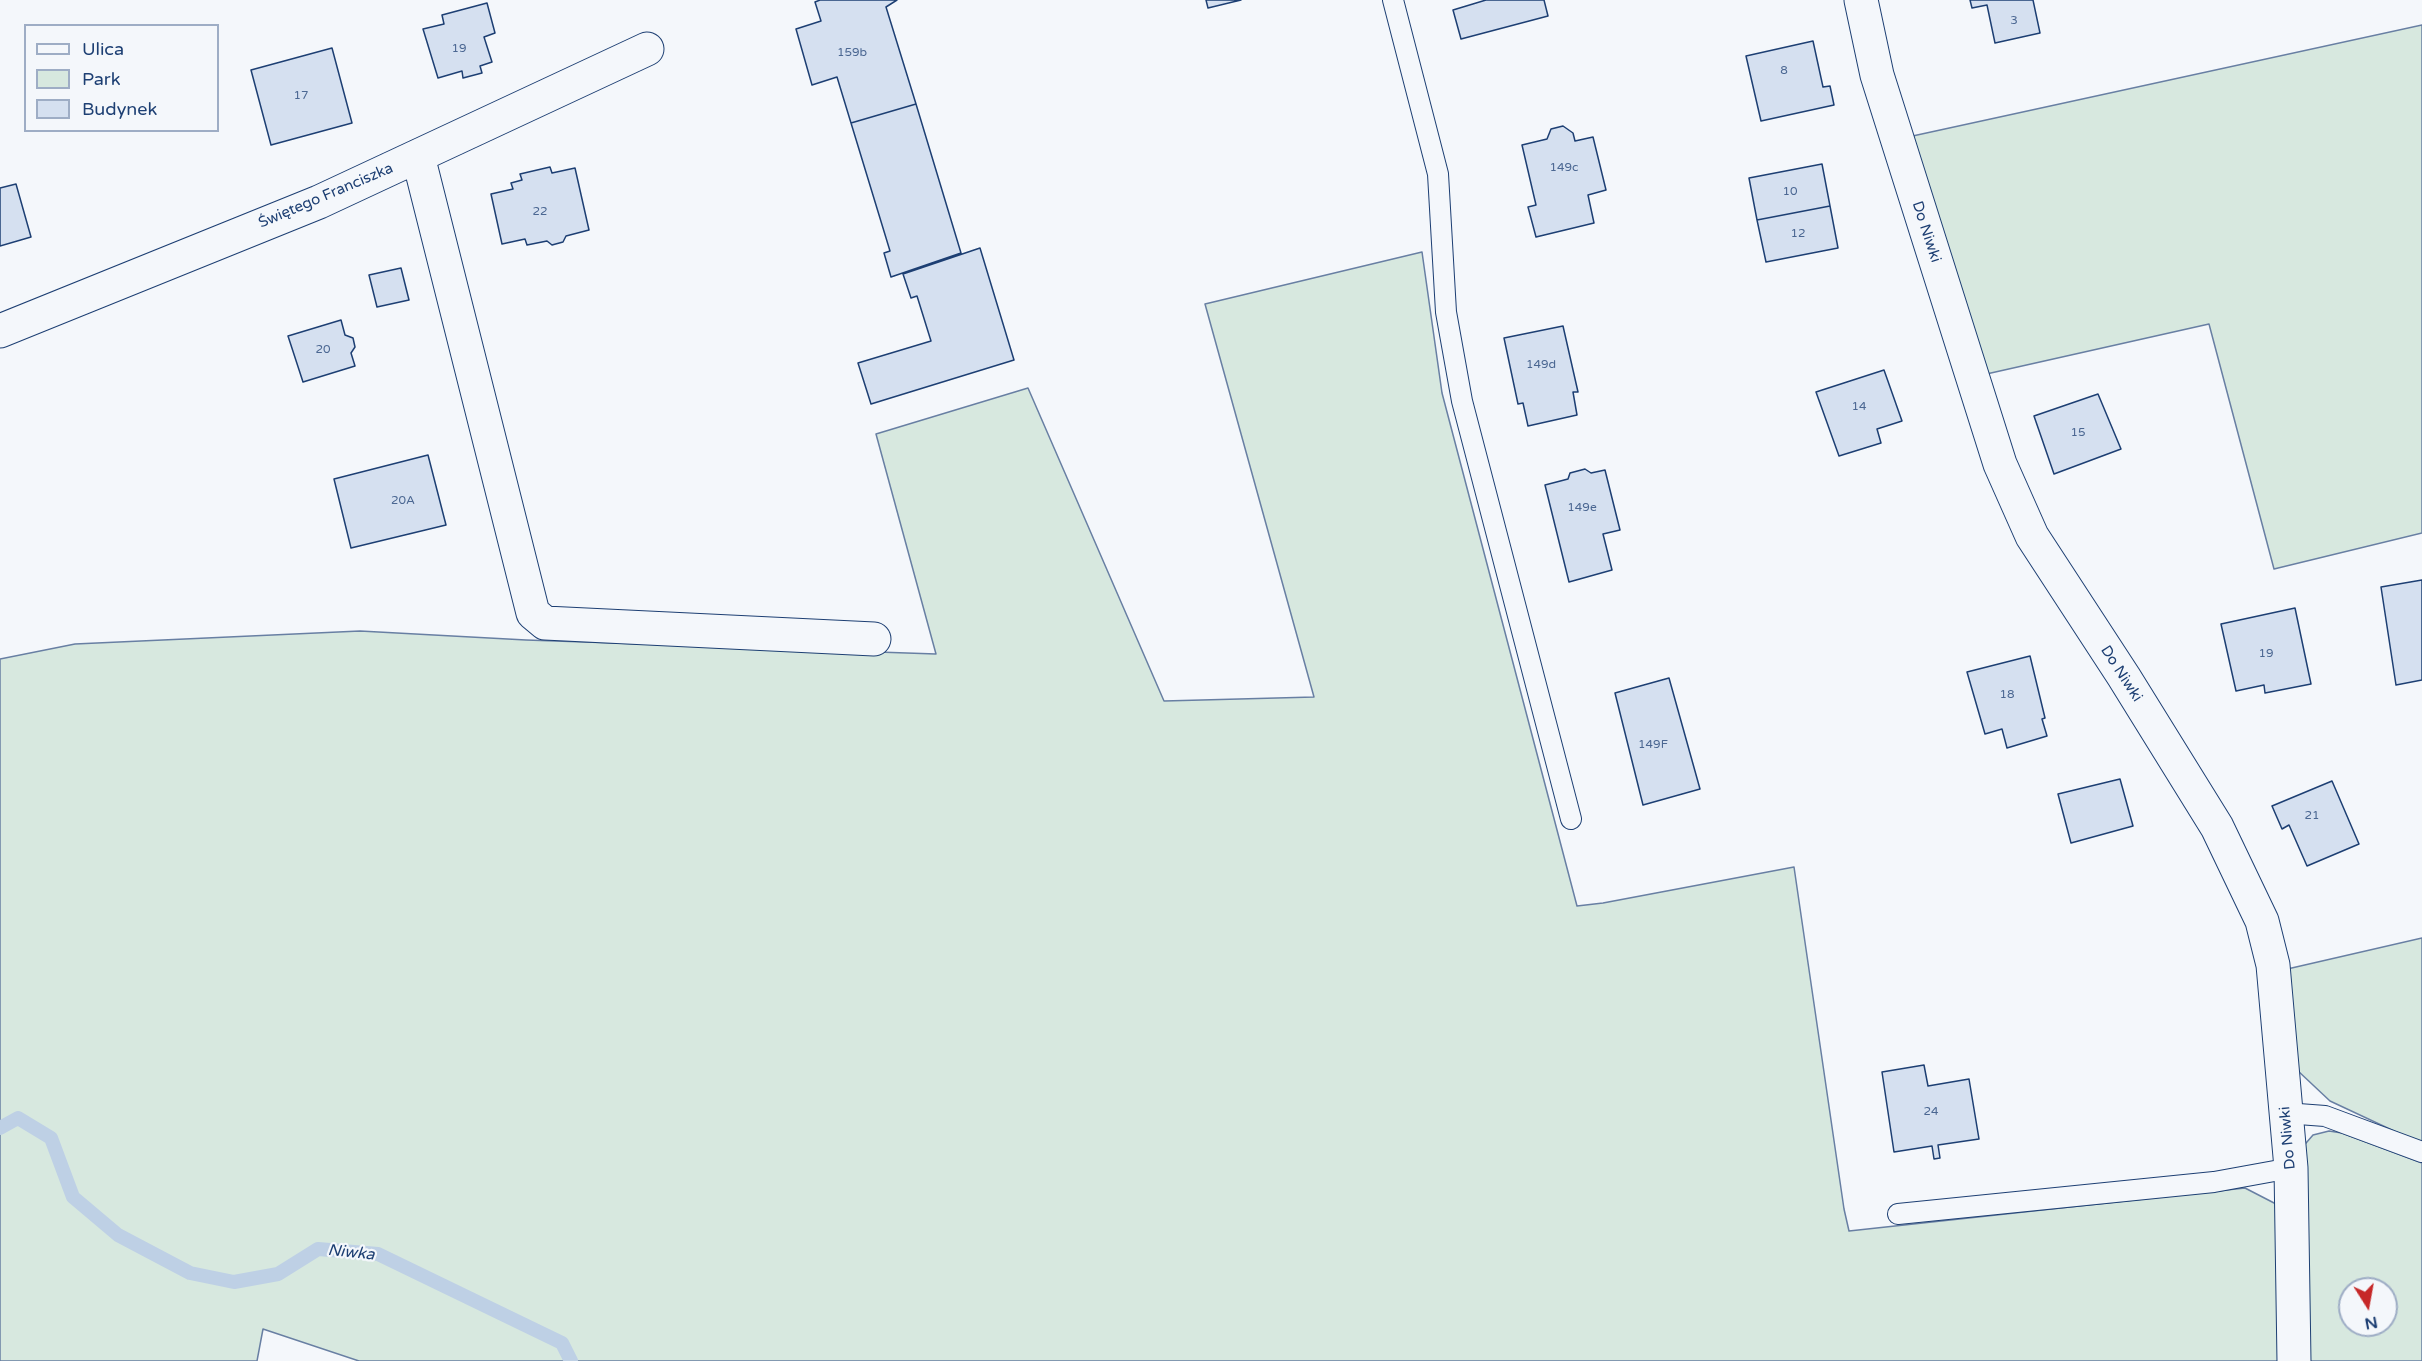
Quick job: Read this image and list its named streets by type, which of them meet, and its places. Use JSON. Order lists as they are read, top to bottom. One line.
{"streets":{"street":["Świętego Franciszka","Do Niwki"]},"water":["Niwka"],"house_numbers":["3","19","159b","8","17","149c","10","22","12","20","149d","14","15","20A","149e","19","18","149F","21","24"],"legend":["Ulica","Park","Budynek"],"north":"bottom"}
